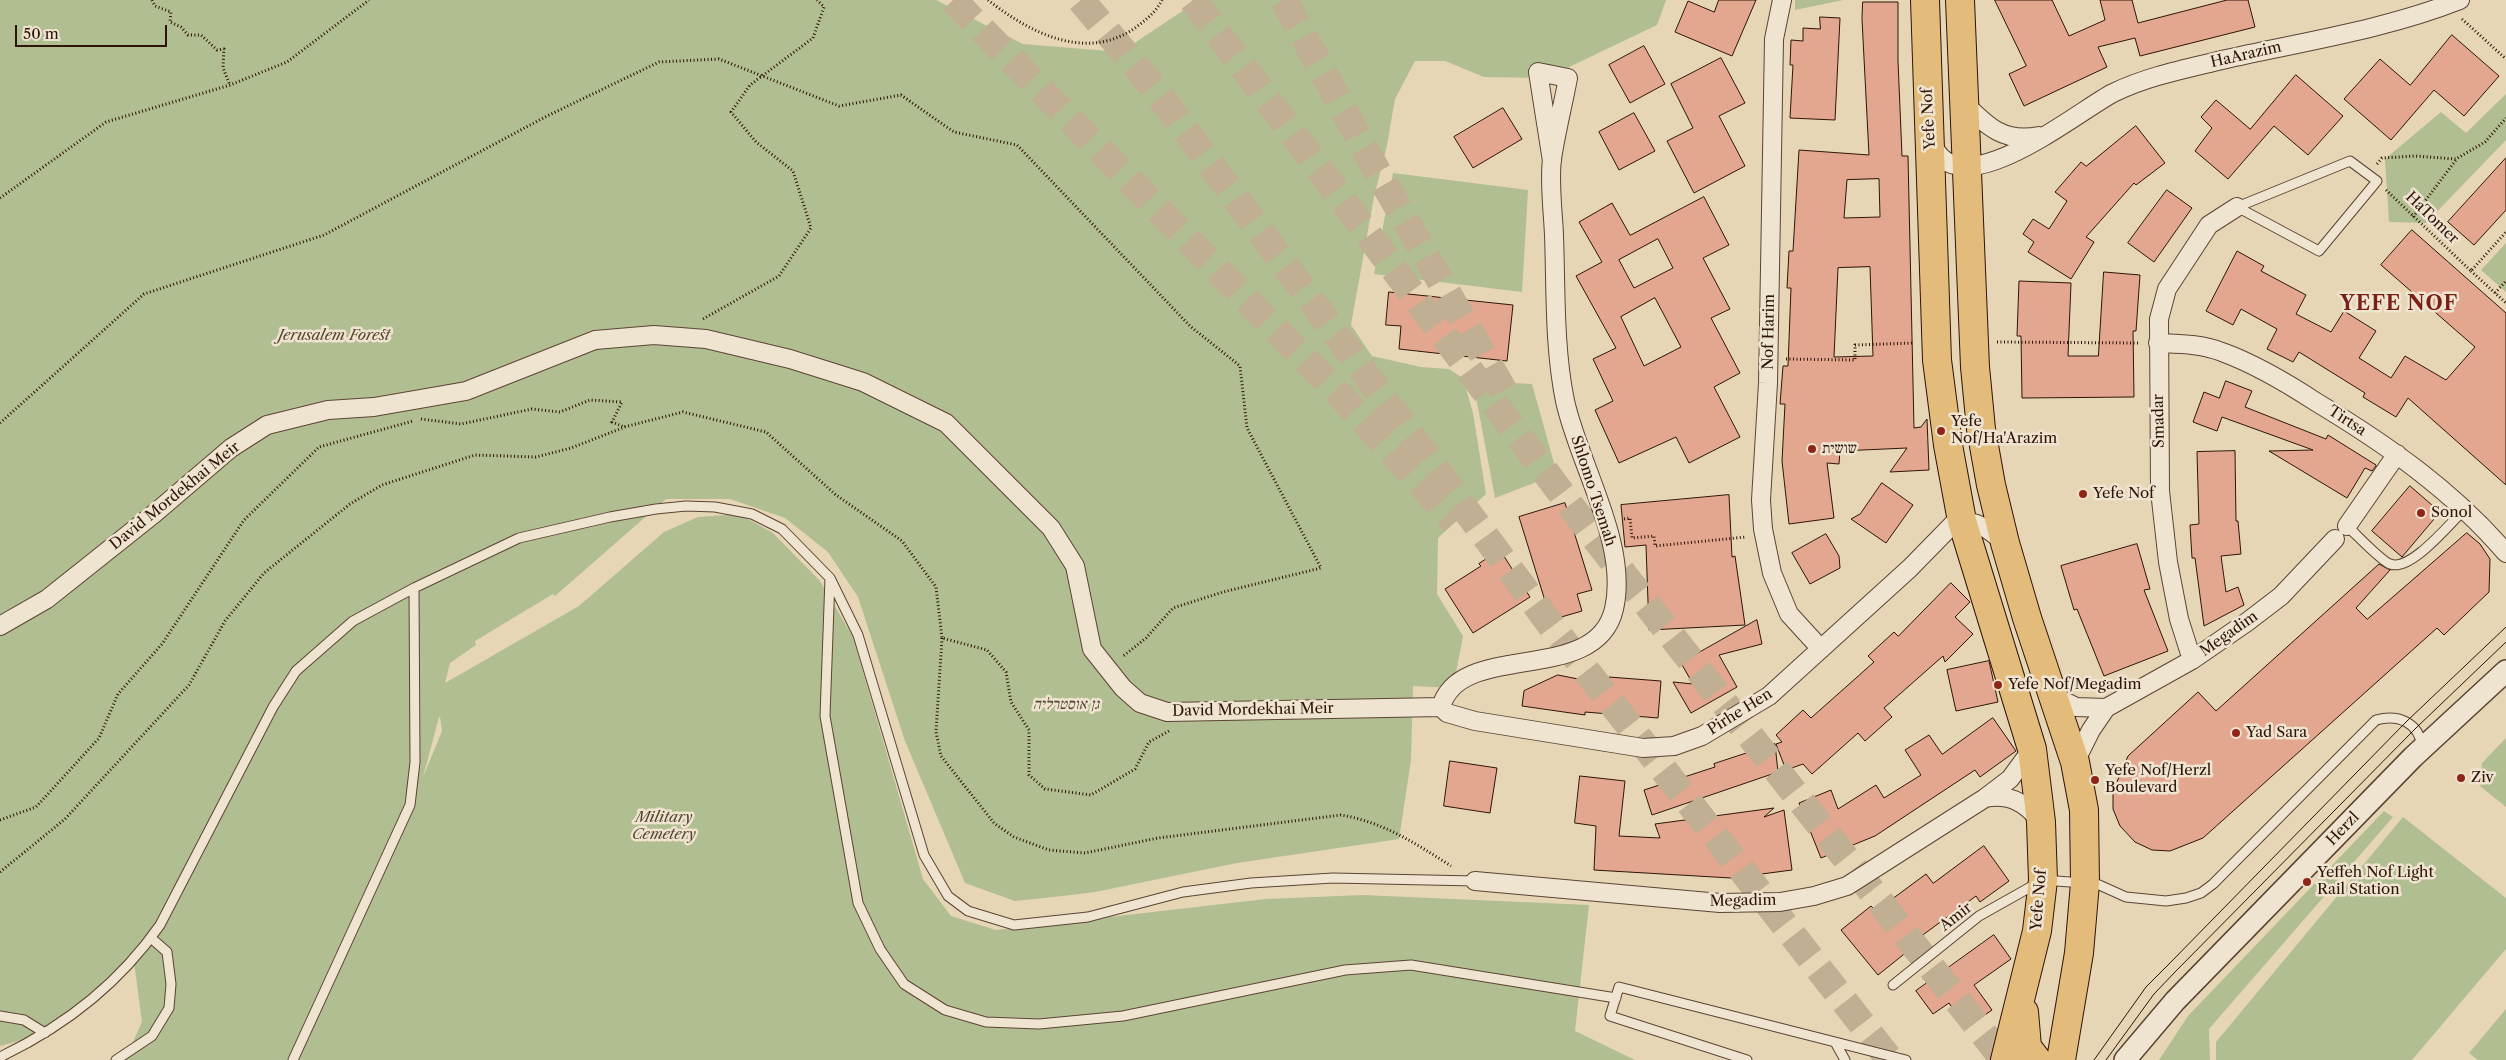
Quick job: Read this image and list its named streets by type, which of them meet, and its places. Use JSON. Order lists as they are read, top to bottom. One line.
{"streets":{"main road":["Yefe Nof"],"street":["HaArazim","Nof Harim","Smadar","Tirtsa","Shlomo Tsemah","David Mordekhai Meir","Megadim","Pirhe Hen","Herzl"],"lane":["Amir"],"path":["HaTomer"]},"crossings":[["Yefe Nof","Megadim"],["Yefe Nof","Pirhe Hen"],["Yefe Nof","Amir"],["HaTomer","Smadar"],["Nof Harim","Pirhe Hen"],["Smadar","Tirtsa"],["Smadar","Megadim"],["Tirtsa","Megadim"],["Shlomo Tsemah","David Mordekhai Meir"],["Shlomo Tsemah","Pirhe Hen"],["David Mordekhai Meir","Pirhe Hen"]],"districts":["YEFE NOF"],"parks":["Jerusalem Forest","גן אוסטרליה","Military Cemetery"],"places":["Yefe Nof/Ha'Arazim","שושית","Yefe Nof","Sonol","Yefe Nof/Megadim","Yad Sara","Ziv","Yefe Nof/Herzl Boulevard","Yeffeh Nof Light Rail Station"],"scale_bar":"50 m"}
